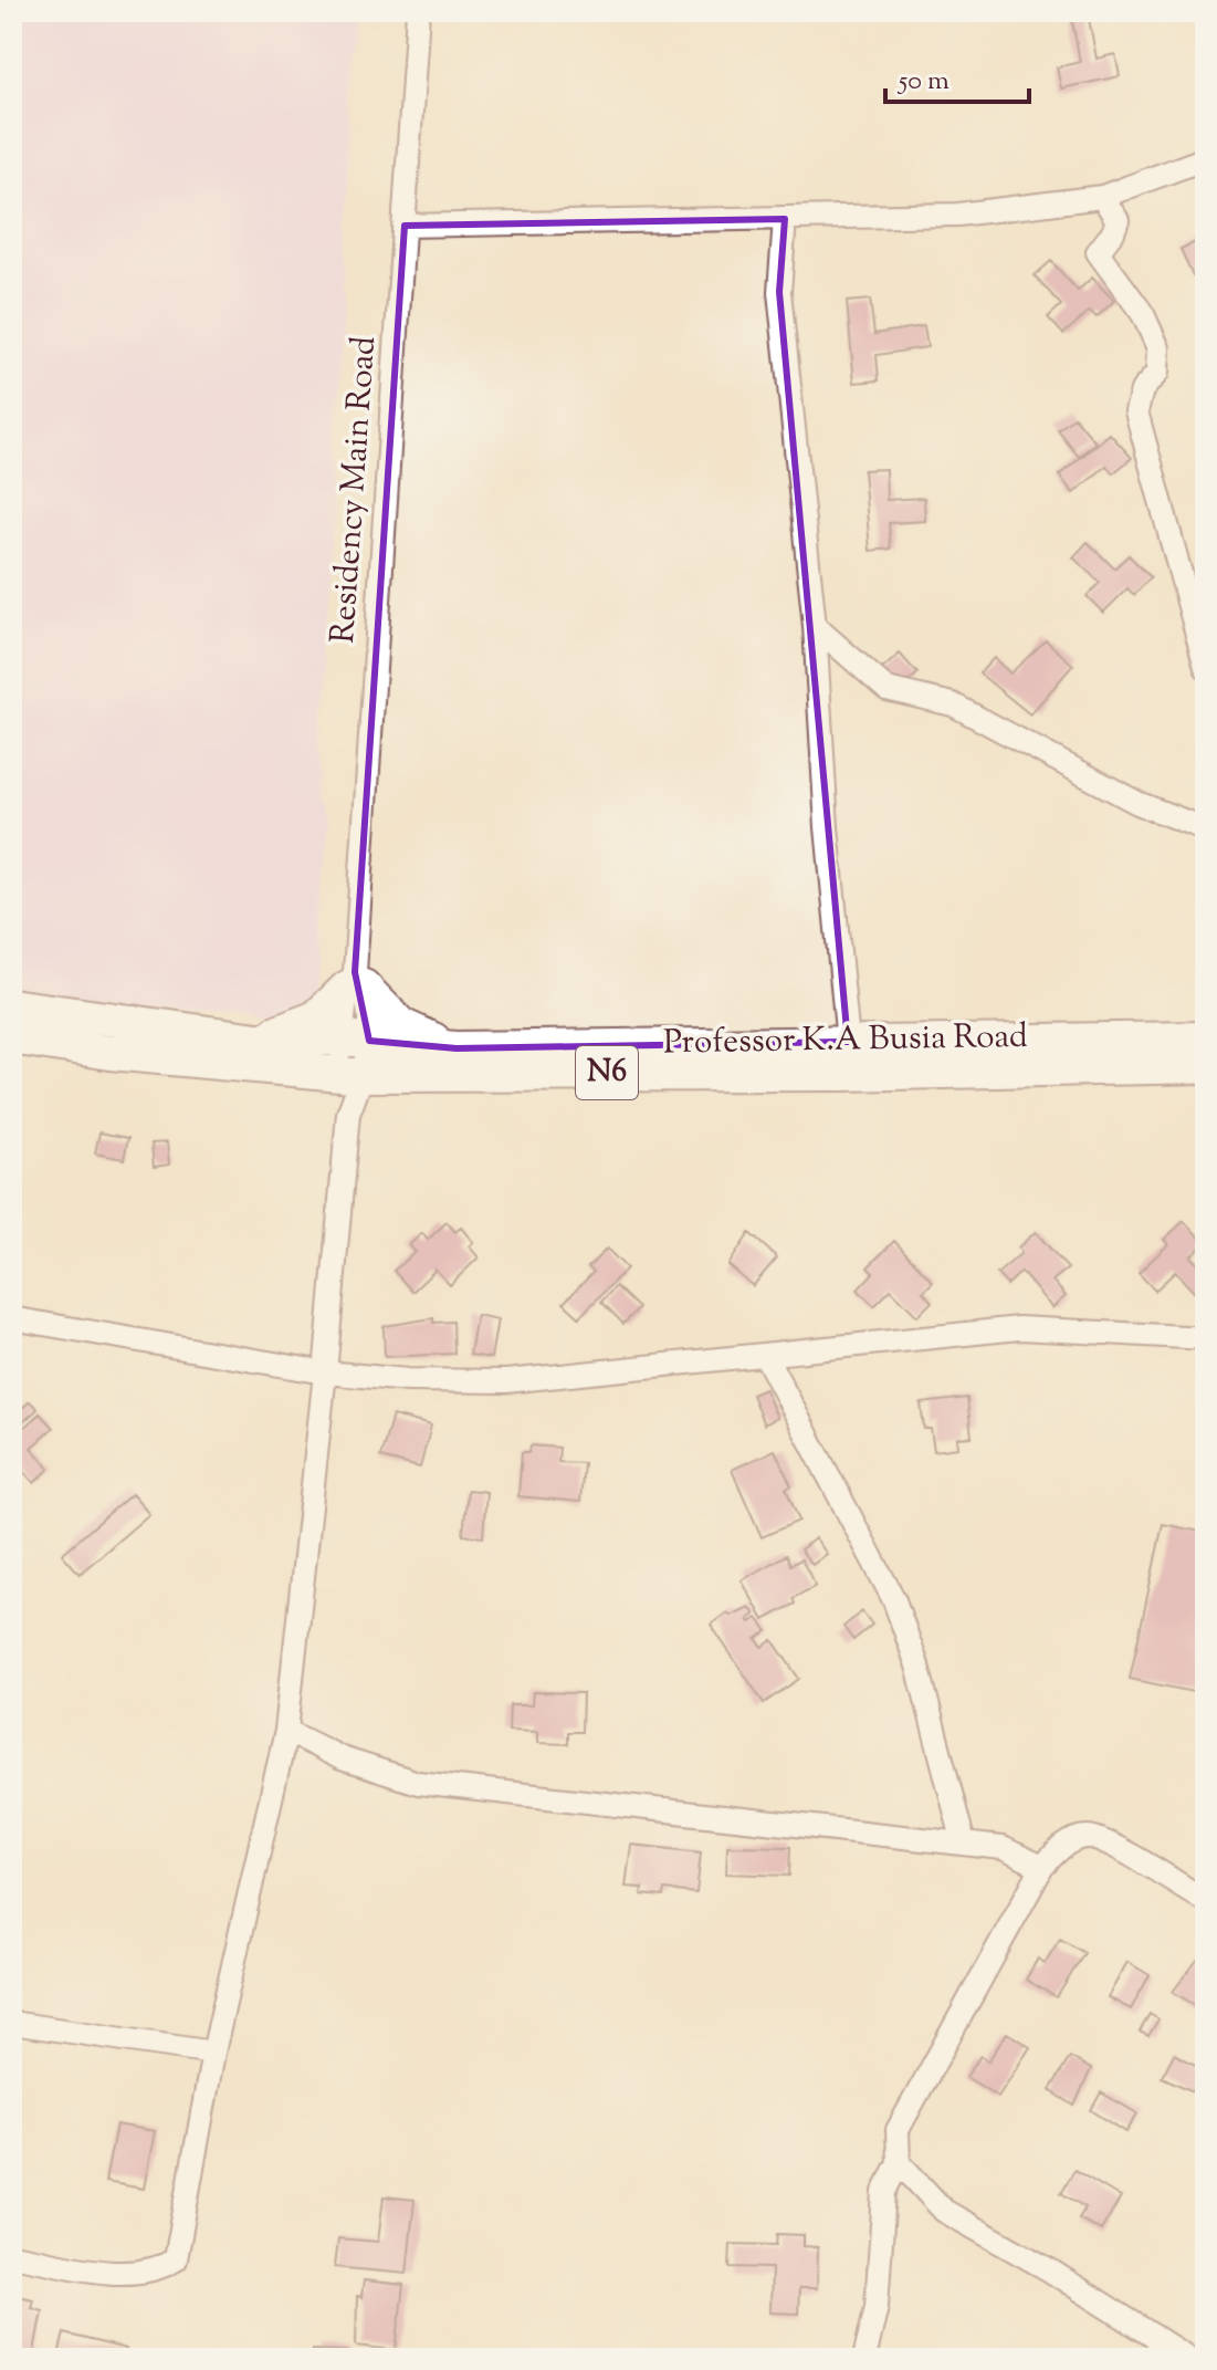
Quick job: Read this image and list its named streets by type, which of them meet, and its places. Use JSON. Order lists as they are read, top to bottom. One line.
{"streets":{"main road":["Professor K.A Busia Road","N6"],"street":["Residency Main Road"]},"crossings":[["Residency Main Road","Professor K.A Busia Road"]],"scale_bar":"50 m"}
